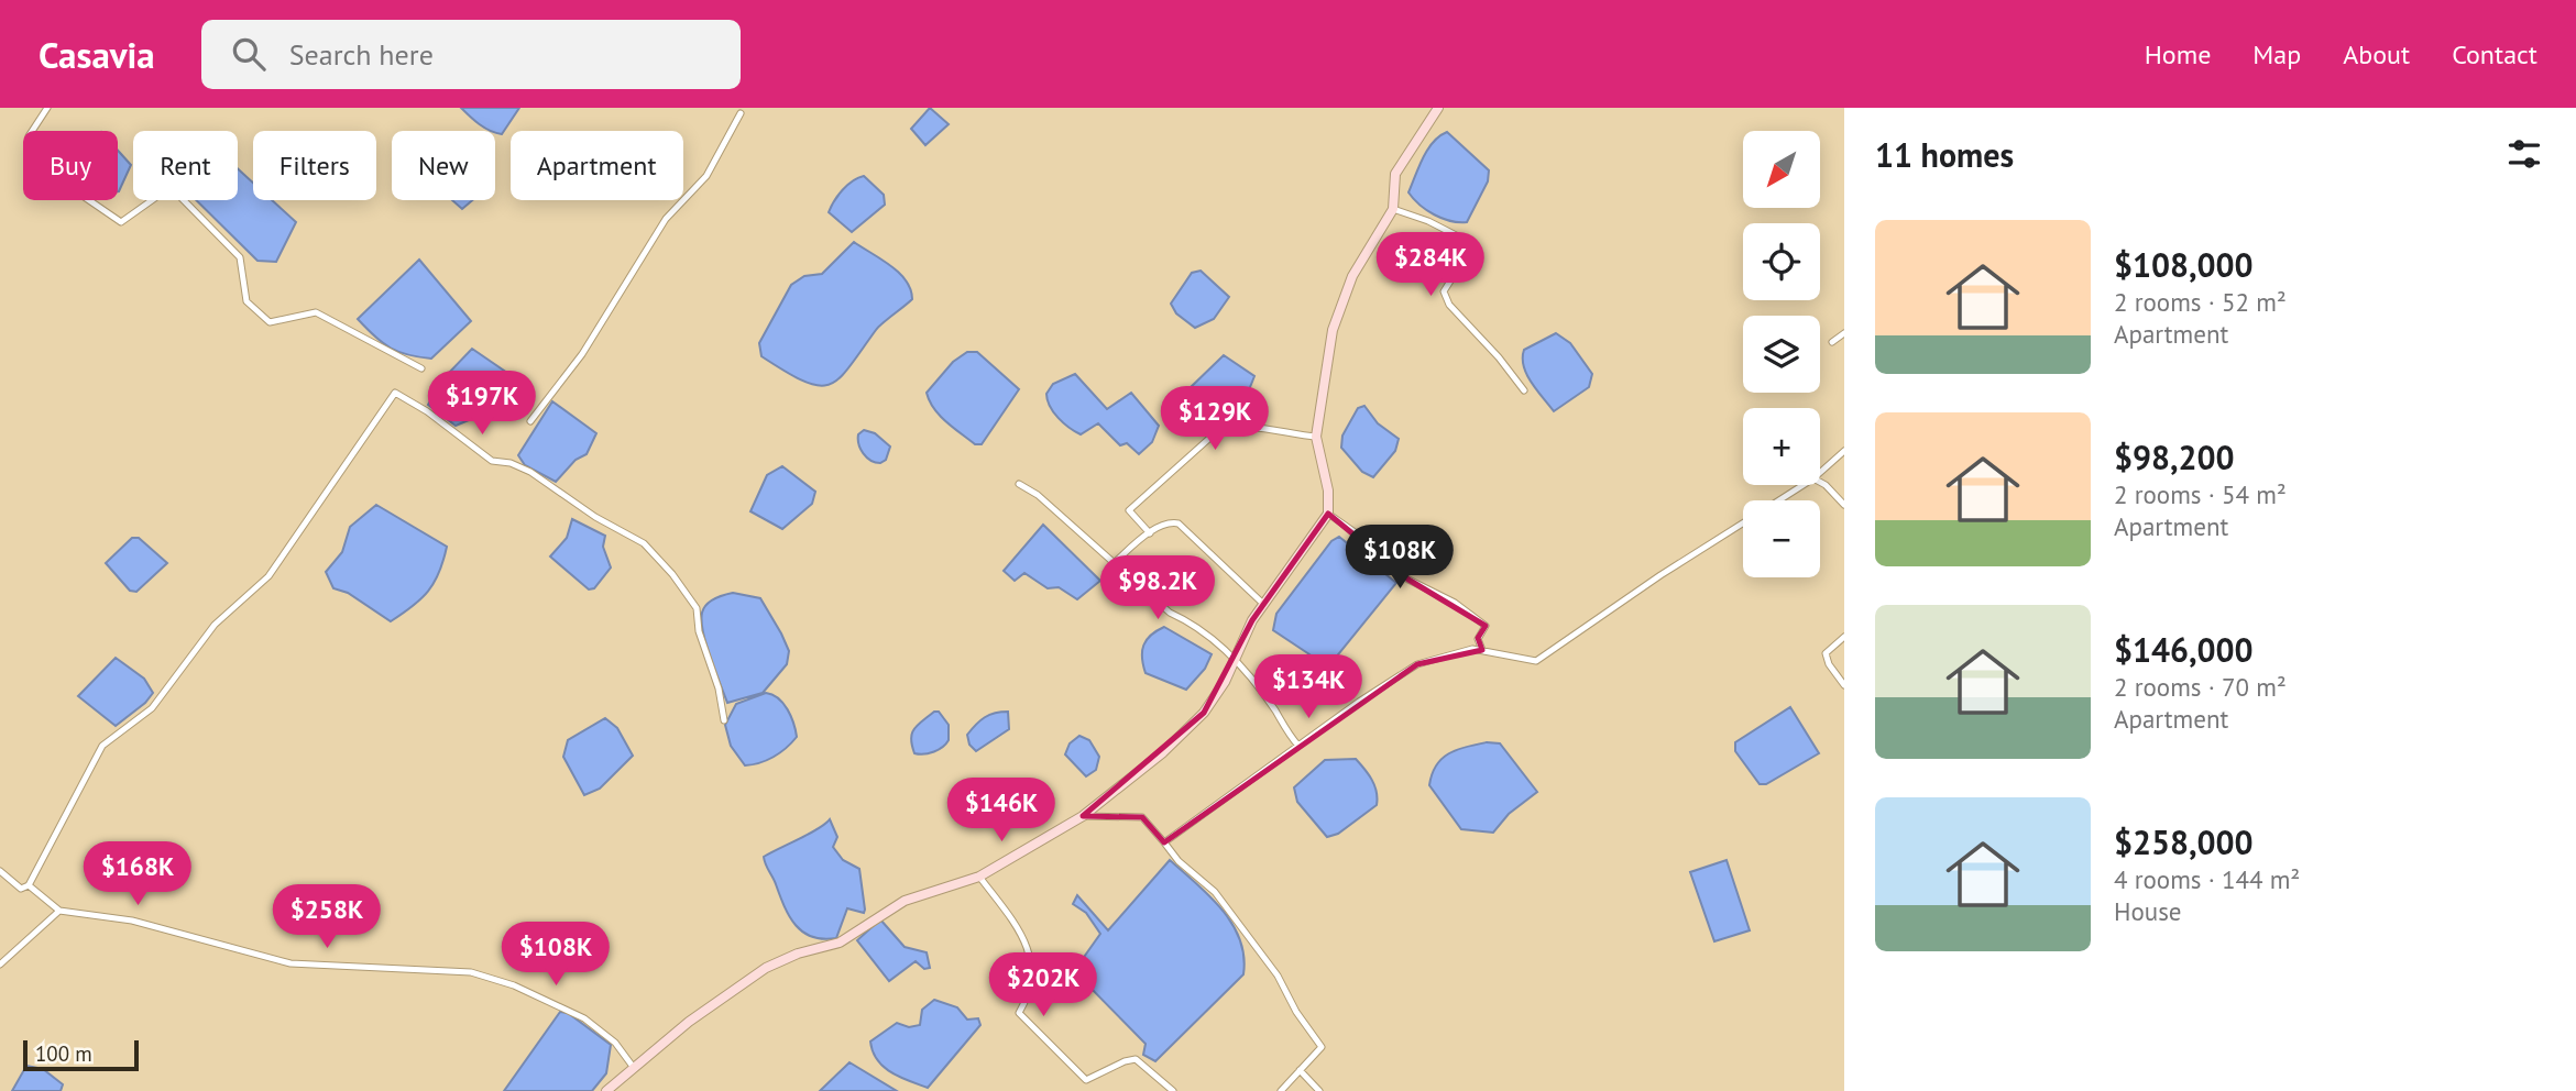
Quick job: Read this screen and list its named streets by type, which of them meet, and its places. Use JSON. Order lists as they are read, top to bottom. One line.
{"scale_bar":"100 m","north":"bottom left","page":{"header":"Casavia","search":"Search here","nav":["Home","Map","About","Contact"],"heading":"11 homes","map_buttons":["+","−"],"chip":["Buy","Rent","Filters","New","Apartment"],"list":[{"name":"$108,000","note":"2 rooms · 52 m² · Apartment"},{"name":"$98,200","note":"2 rooms · 54 m² · Apartment"},{"name":"$146,000","note":"2 rooms · 70 m² · Apartment"},{"name":"$258,000","note":"4 rooms · 144 m² · House"}],"price":["$284K","$197K","$129K","$108K","$98.2K","$134K","$146K","$168K","$258K","$108K","$202K"],"scale":"100 m"}}
